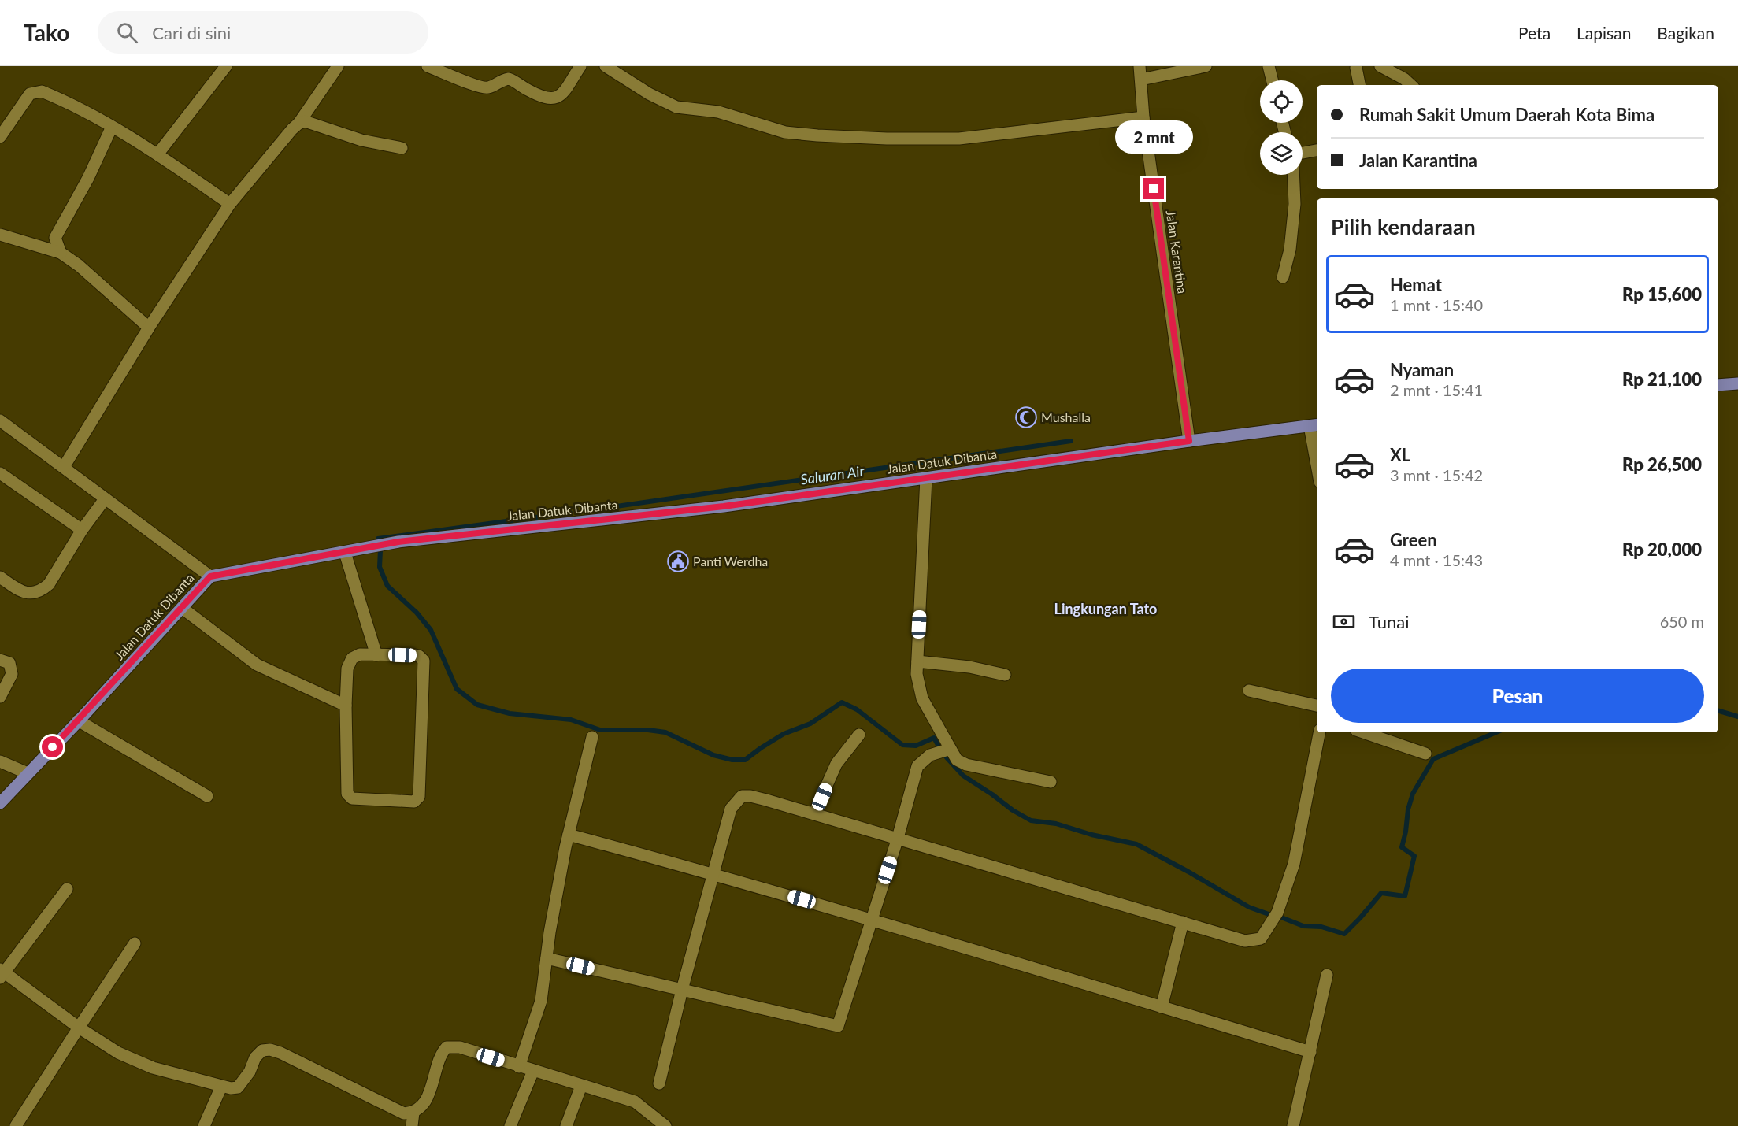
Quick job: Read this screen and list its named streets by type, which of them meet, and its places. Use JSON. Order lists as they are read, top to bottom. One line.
{"streets":{"main road":["Jalan Datuk Dibanta"],"street":["Jalan Karantina"]},"crossings":[["Jalan Karantina","Jalan Datuk Dibanta"]],"districts":["Lingkungan Tato"],"water":["Saluran Air"],"places":{"mosque":["Mushalla"],"public building":["Panti Werdha"]},"page":{"header":"Tako","search":"Cari di sini","nav":["Peta","Lapisan","Bagikan"],"banner":["Rumah Sakit Umum Daerah Kota Bima","Jalan Karantina"],"bubble":"2 mnt","heading":"Pilih kendaraan","list":[{"name":"Hemat","note":"1 mnt · 15:40","value":"Rp 15,600"},{"name":"Nyaman","note":"2 mnt · 15:41","value":"Rp 21,100"},{"name":"XL","note":"3 mnt · 15:42","value":"Rp 26,500"},{"name":"Green","note":"4 mnt · 15:43","value":"Rp 20,000"}],"pay":["Tunai","650 m"],"buttons":"Pesan"}}
